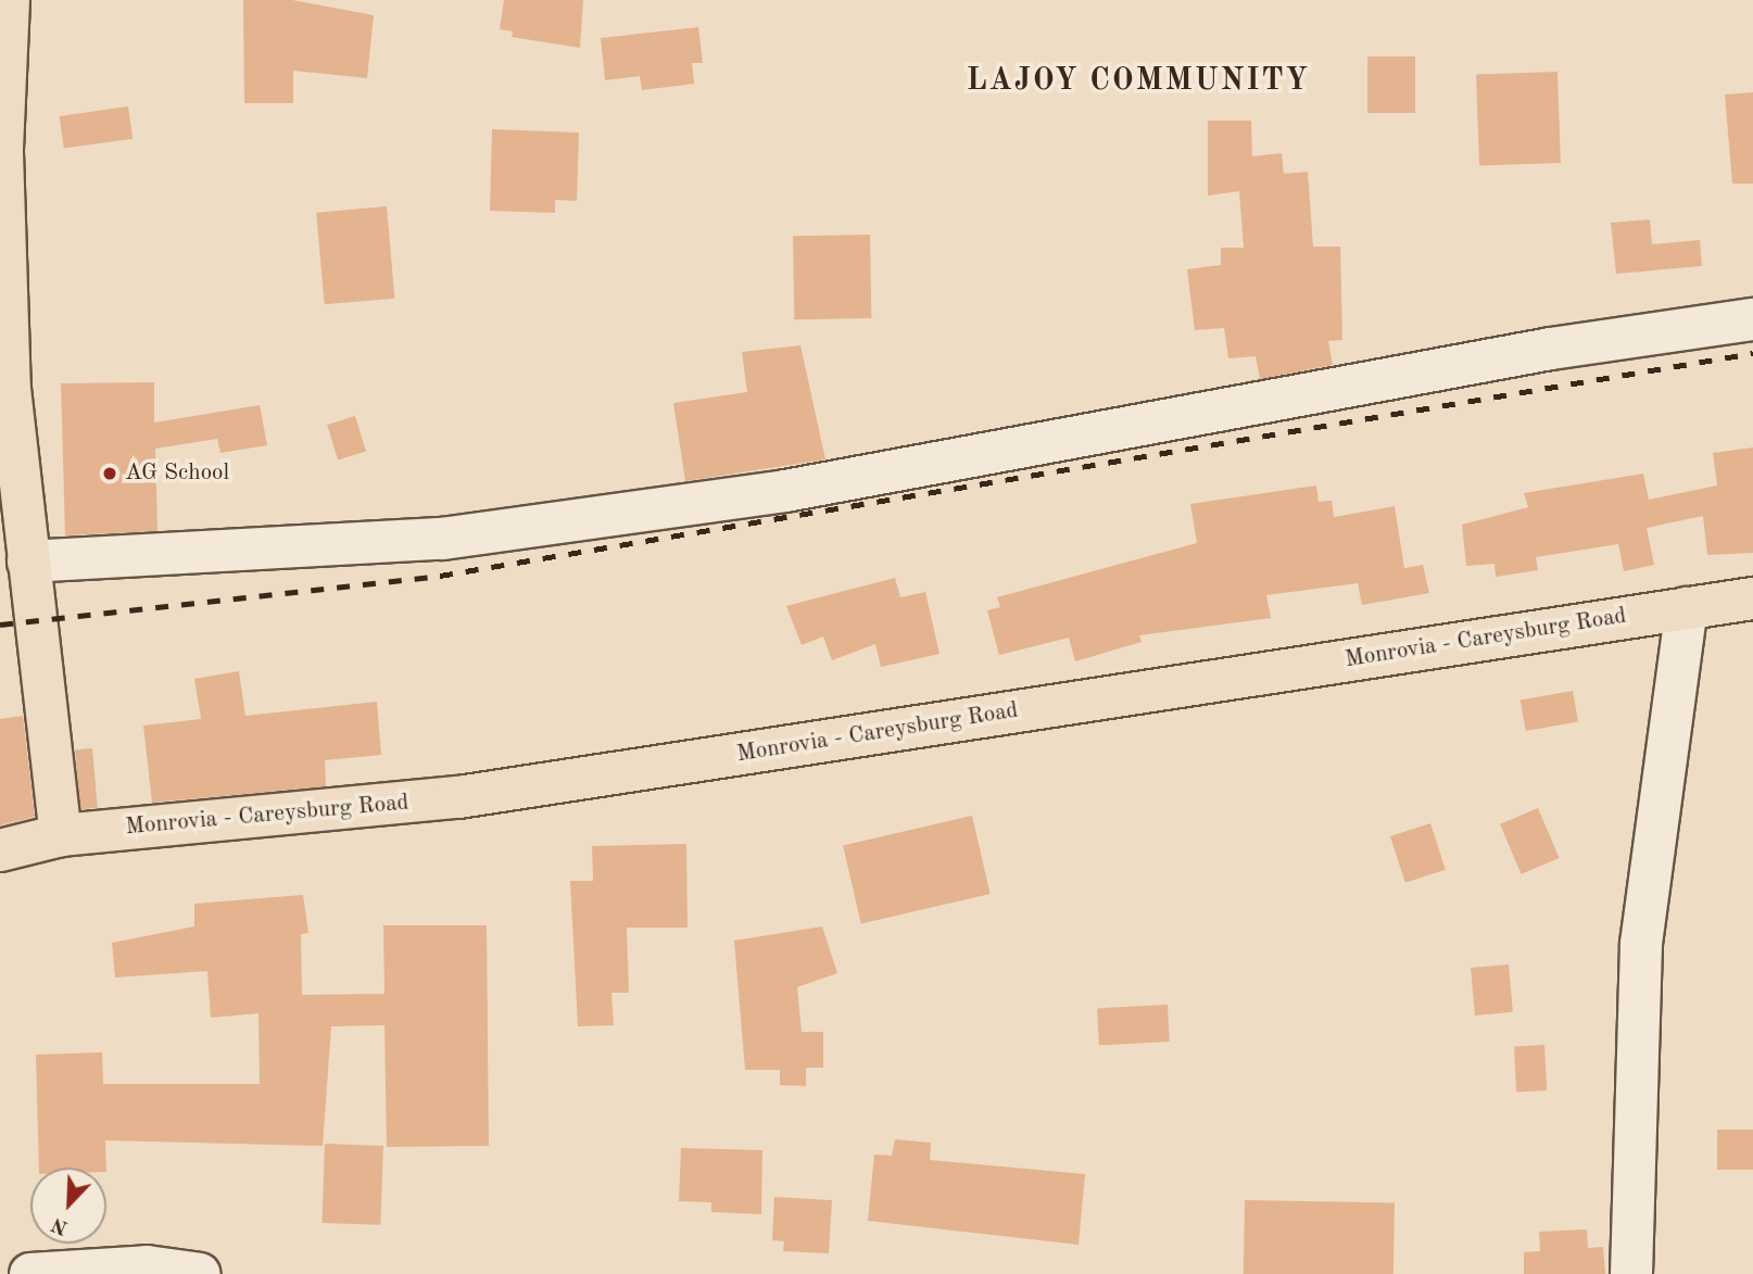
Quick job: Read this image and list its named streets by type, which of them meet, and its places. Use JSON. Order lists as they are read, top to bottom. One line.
{"streets":{"main road":["Monrovia - Careysburg Road"]},"districts":["LAJOY COMMUNITY"],"places":["AG School"],"north":"bottom left"}
